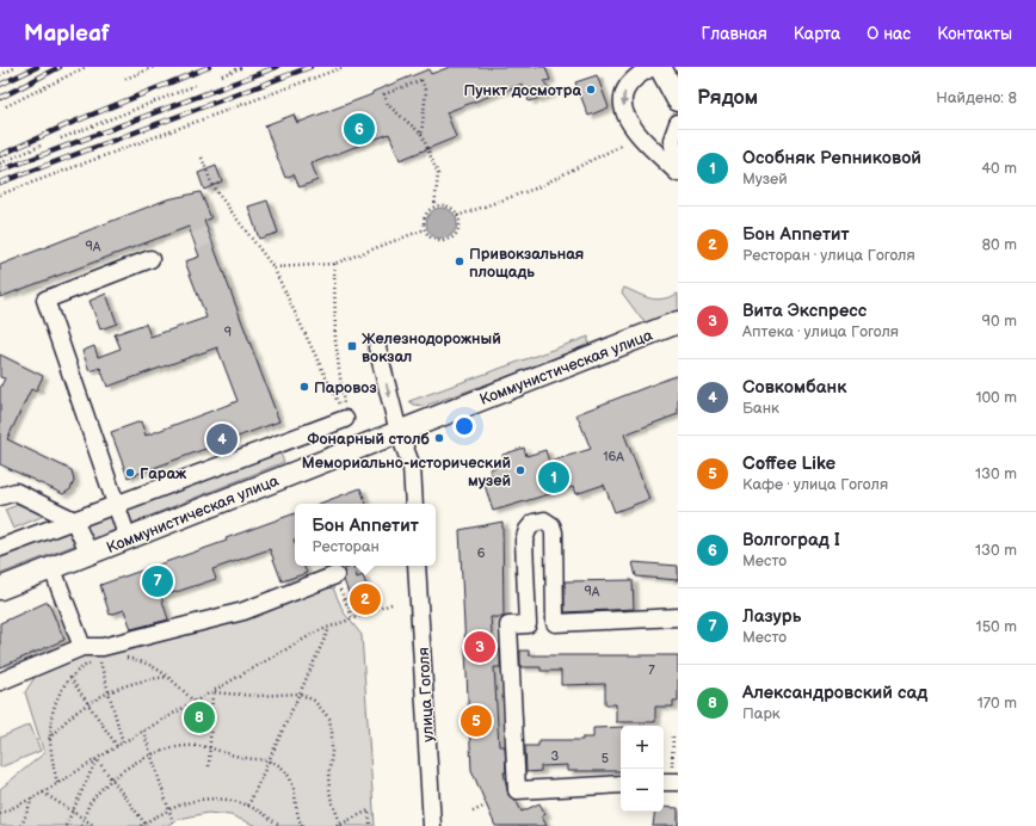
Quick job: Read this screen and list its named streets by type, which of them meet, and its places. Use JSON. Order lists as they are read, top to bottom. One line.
{"streets":{"main road":["Коммунистическая улица"],"street":["улица Гоголя"]},"places":{"other":["Пункт досмотра","Привокзальная площадь","Паровоз","Фонарный столб","Мемориально-исторический музей","Гараж"],"transit":["Железнодорожный вокзал"]},"house_numbers":["9А","9","16А","6","9А","7","3","5"],"page":{"header":"Mapleaf","nav":["Главная","Карта","О нас","Контакты"],"heading":["Рядом","Найдено: 8"],"pins":["6","4","1","7","2","3","8","5"],"list":[{"mark":"1","name":"Особняк Репниковой","note":"Музей","value":"40 m"},{"mark":"2","name":"Бон Аппетит","note":"Ресторан · улица Гоголя","value":"80 m"},{"mark":"3","name":"Вита Экспресс","note":"Аптека · улица Гоголя","value":"90 m"},{"mark":"4","name":"Совкомбанк","note":"Банк","value":"100 m"},{"mark":"5","name":"Coffee Like","note":"Кафе · улица Гоголя","value":"130 m"},{"mark":"6","name":"Волгоград I","note":"Место","value":"130 m"},{"mark":"7","name":"Лазурь","note":"Место","value":"150 m"},{"mark":"8","name":"Александровский сад","note":"Парк","value":"170 m"}],"popup":["Бон Аппетит","Ресторан"],"map_buttons":["+","−"]}}
